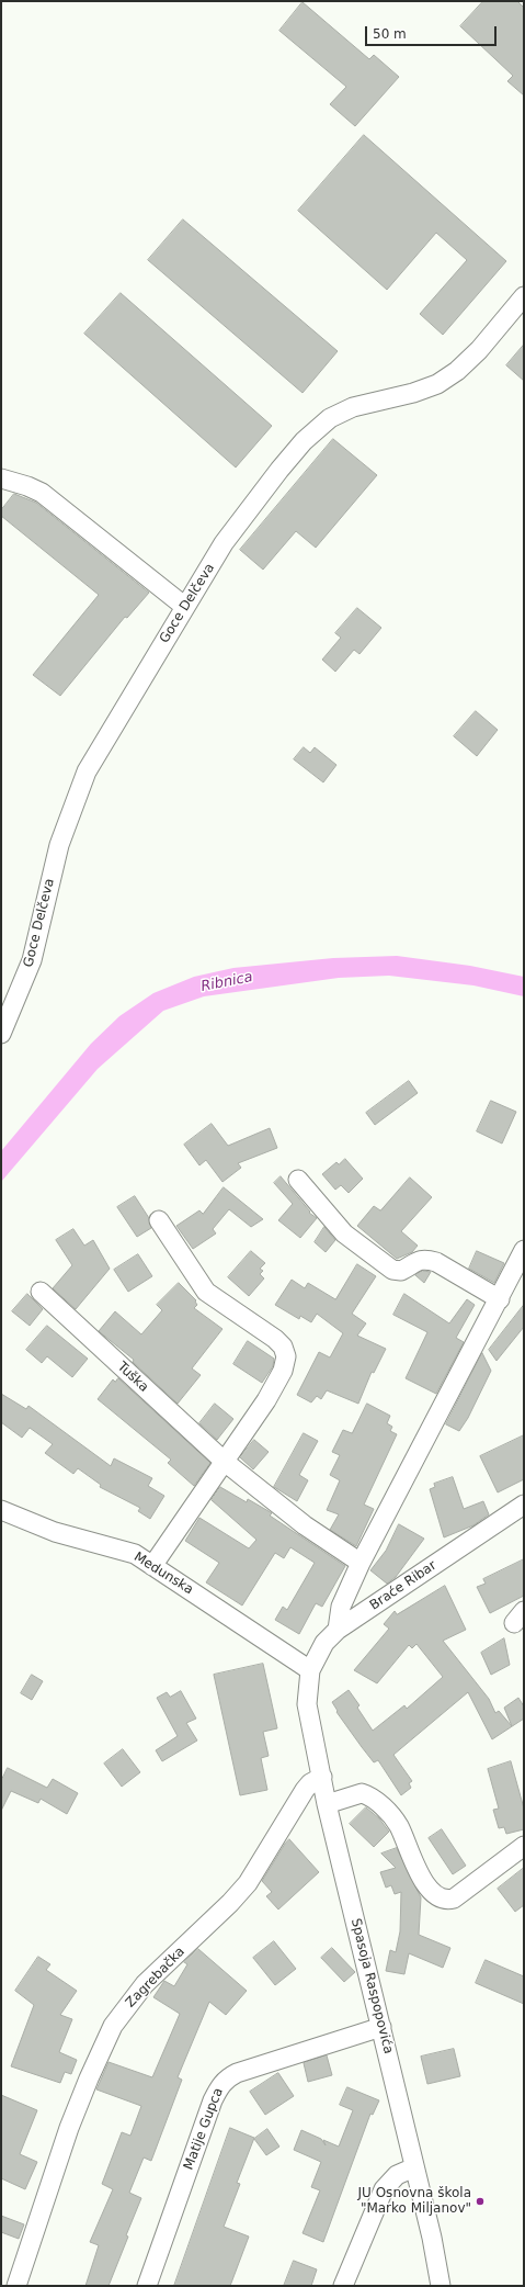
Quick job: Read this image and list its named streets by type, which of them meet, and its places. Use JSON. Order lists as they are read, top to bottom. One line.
{"streets":{"street":["Goce Delčeva","Tuška","Medunska","Braće Ribar","Zagrebačka","Spasoja Raspopovića","Matije Gupca"]},"crossings":[["Medunska","Braće Ribar"],["Medunska","Spasoja Raspopovića"],["Braće Ribar","Spasoja Raspopovića"],["Zagrebačka","Spasoja Raspopovića"],["Spasoja Raspopovića","Matije Gupca"]],"water":["Ribnica"],"places":["JU Osnovna škola \"Marko Miljanov\""],"scale_bar":"50 m"}
